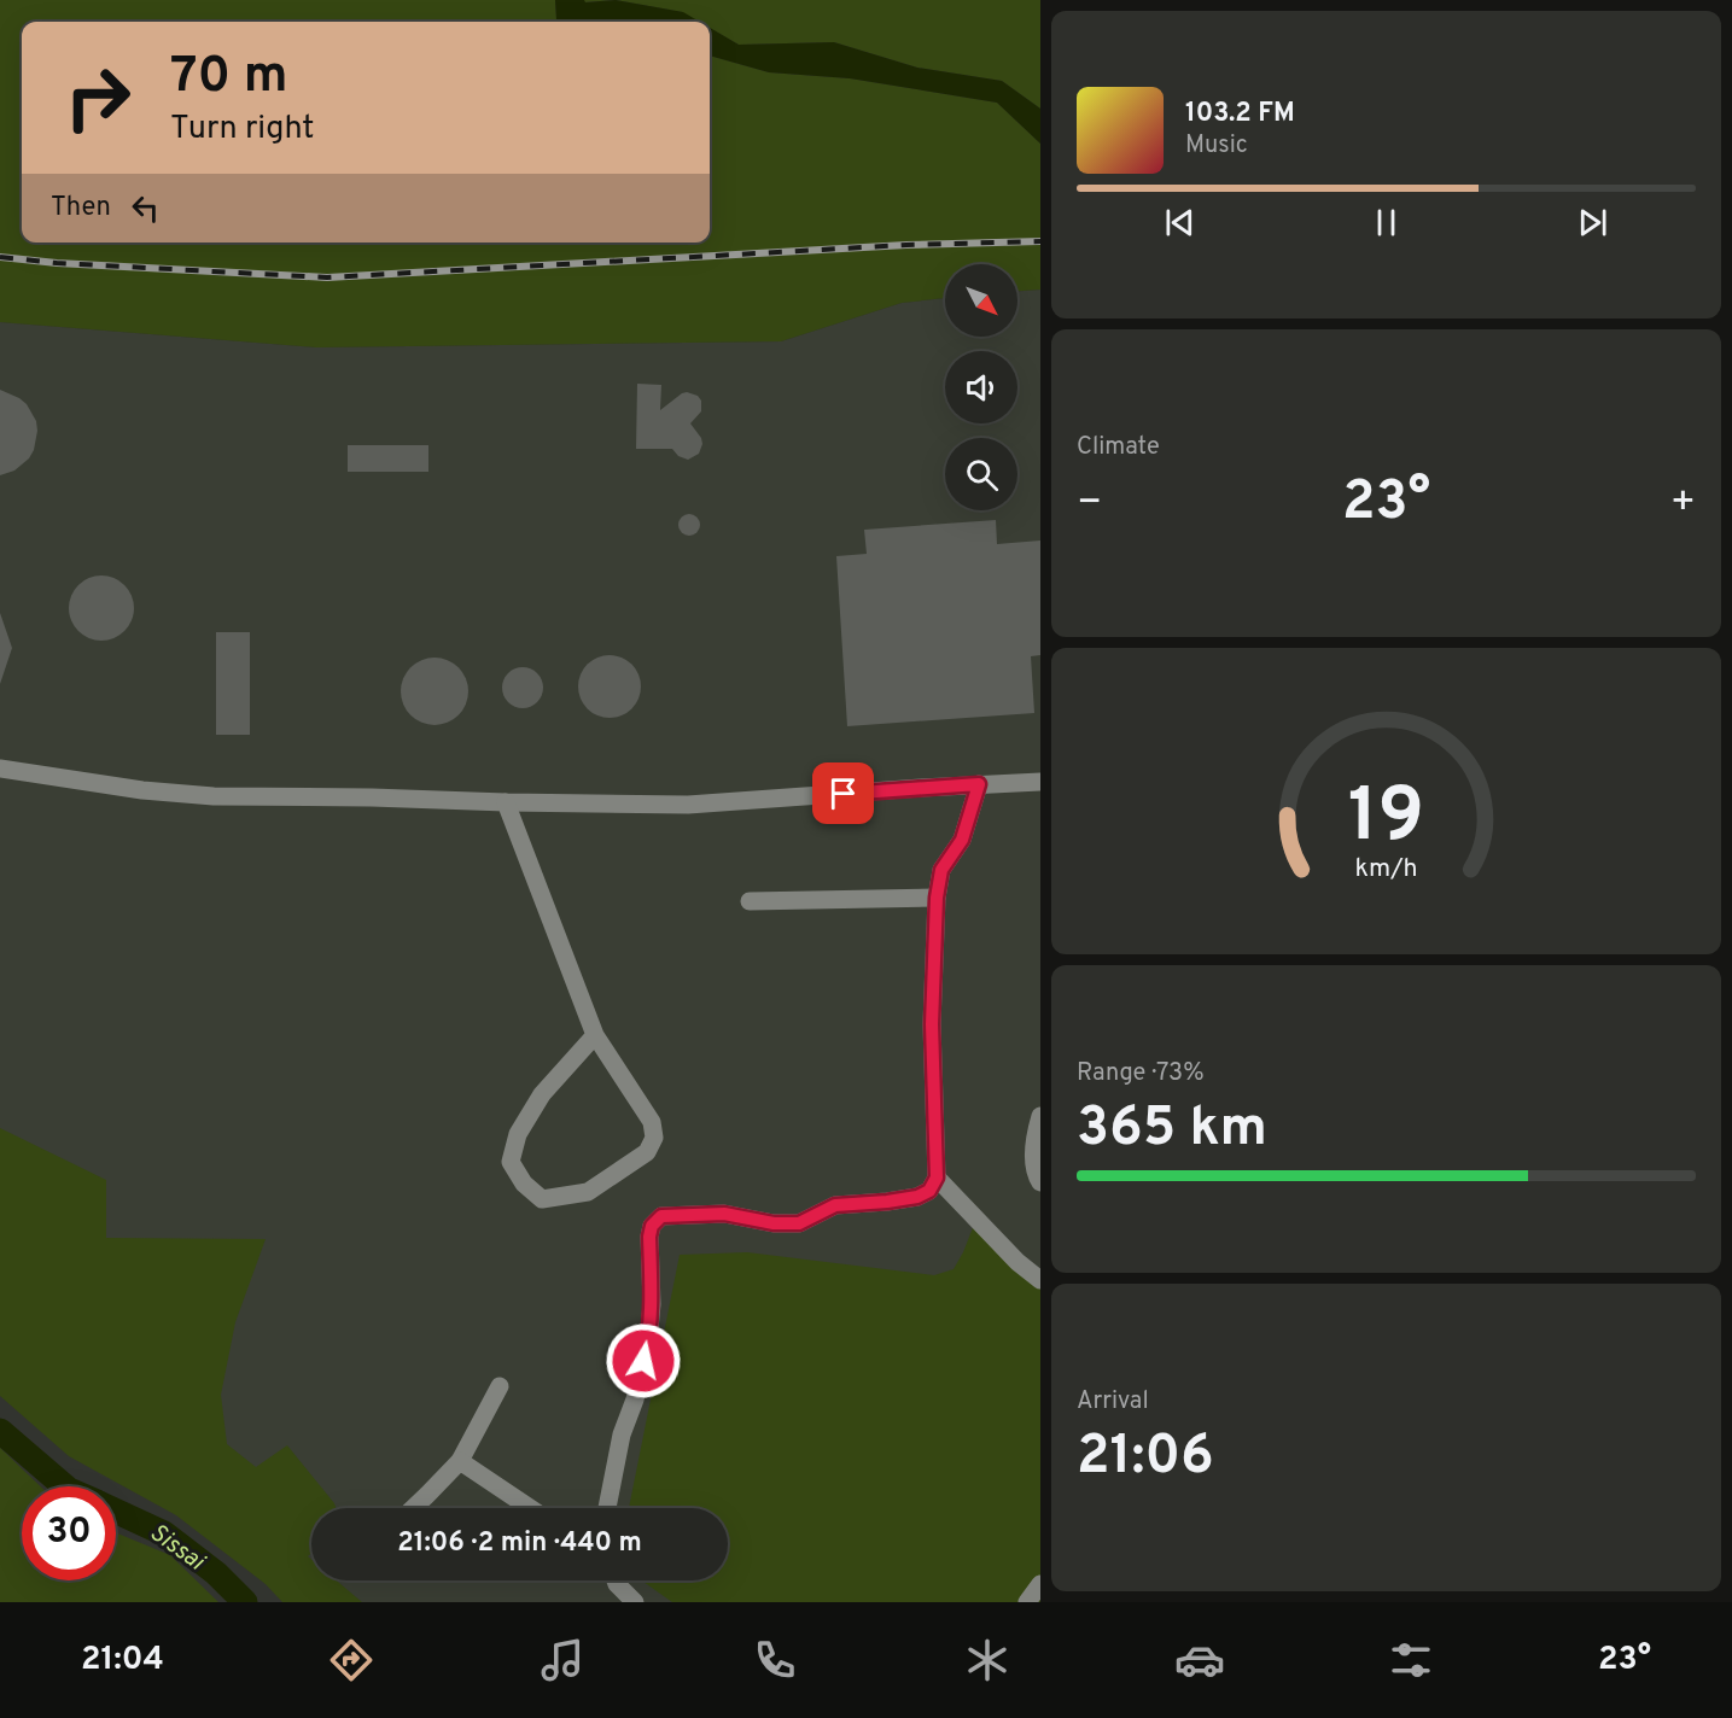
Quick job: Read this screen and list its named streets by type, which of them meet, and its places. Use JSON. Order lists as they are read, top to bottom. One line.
{"water":["Sissai"],"north":"bottom right","page":{"turn":["70 m","Turn right"],"song":["103.2 FM","Music"],"then":"Then","tile":["Climate",["Range · 73%","365 km"],["Arrival","21:06"]],"heat":["−","23°","+"],"limit":"30","trip":"21:06 · 2 min · 440 m","tabs":["21:04","23°"],"gauge":["19","km/h"]}}
